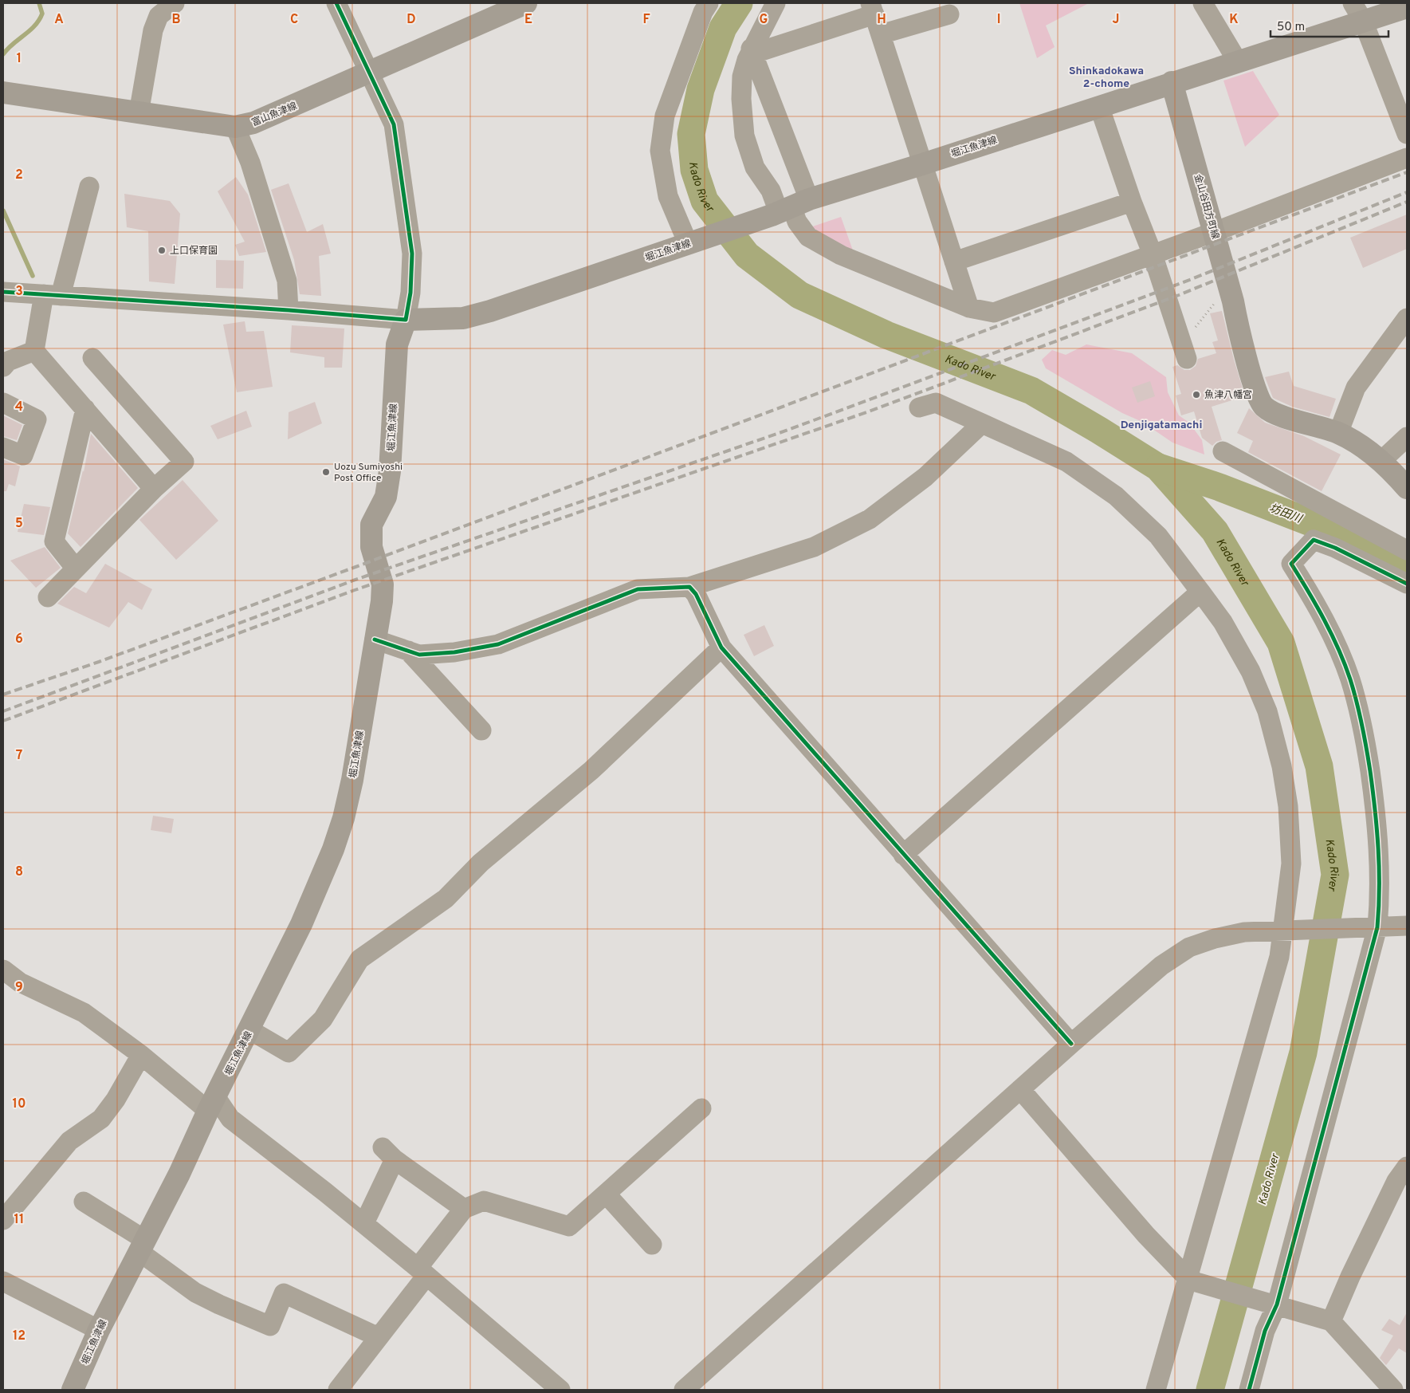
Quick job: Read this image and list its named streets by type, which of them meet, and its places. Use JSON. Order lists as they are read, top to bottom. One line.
{"streets":{"main road":["富山魚津線","堀江魚津線","金山谷田方町線"]},"crossings":[["堀江魚津線","金山谷田方町線"]],"districts":["Shinkadokawa 2-chome","Denjigatamachi"],"water":["Kado River","坊田川"],"places":["上口保育園","魚津八幡宮","Uozu Sumiyoshi Post Office"],"scale_bar":"50 m","grid":{"columns":["A","B","C","D","E","F","G","H","I","J","K"],"rows":["1","2","3","4","5","6","7","8","9","10","11","12"]}}
